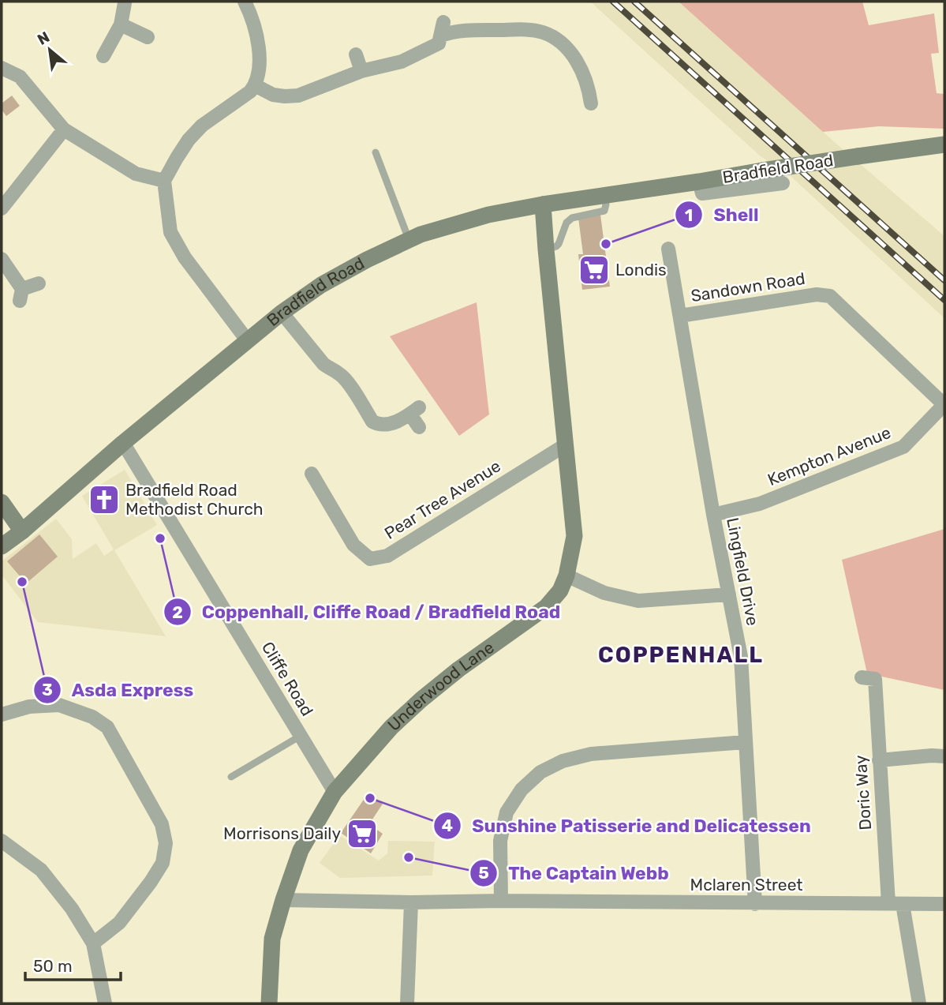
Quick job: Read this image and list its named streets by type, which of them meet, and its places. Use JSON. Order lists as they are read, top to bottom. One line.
{"streets":{"main road":["Bradfield Road","Underwood Lane"],"street":["Sandown Road","Kempton Avenue","Pear Tree Avenue","Lingfield Drive","Cliffe Road","Doric Way","Mclaren Street"]},"crossings":[["Bradfield Road","Cliffe Road"],["Bradfield Road","Underwood Lane"],["Sandown Road","Kempton Avenue"],["Sandown Road","Lingfield Drive"],["Kempton Avenue","Lingfield Drive"],["Pear Tree Avenue","Underwood Lane"],["Lingfield Drive","Mclaren Street"],["Cliffe Road","Underwood Lane"],["Underwood Lane","Mclaren Street"],["Doric Way","Mclaren Street"]],"districts":["COPPENHALL"],"places":{"other":["Shell","Coppenhall, Cliffe Road / Bradfield Road","Asda Express","Sunshine Patisserie and Delicatessen","The Captain Webb"],"supermarket":["Londis","Morrisons Daily"],"church":["Bradfield Road Methodist Church"]},"scale_bar":"50 m","north":"top left"}
